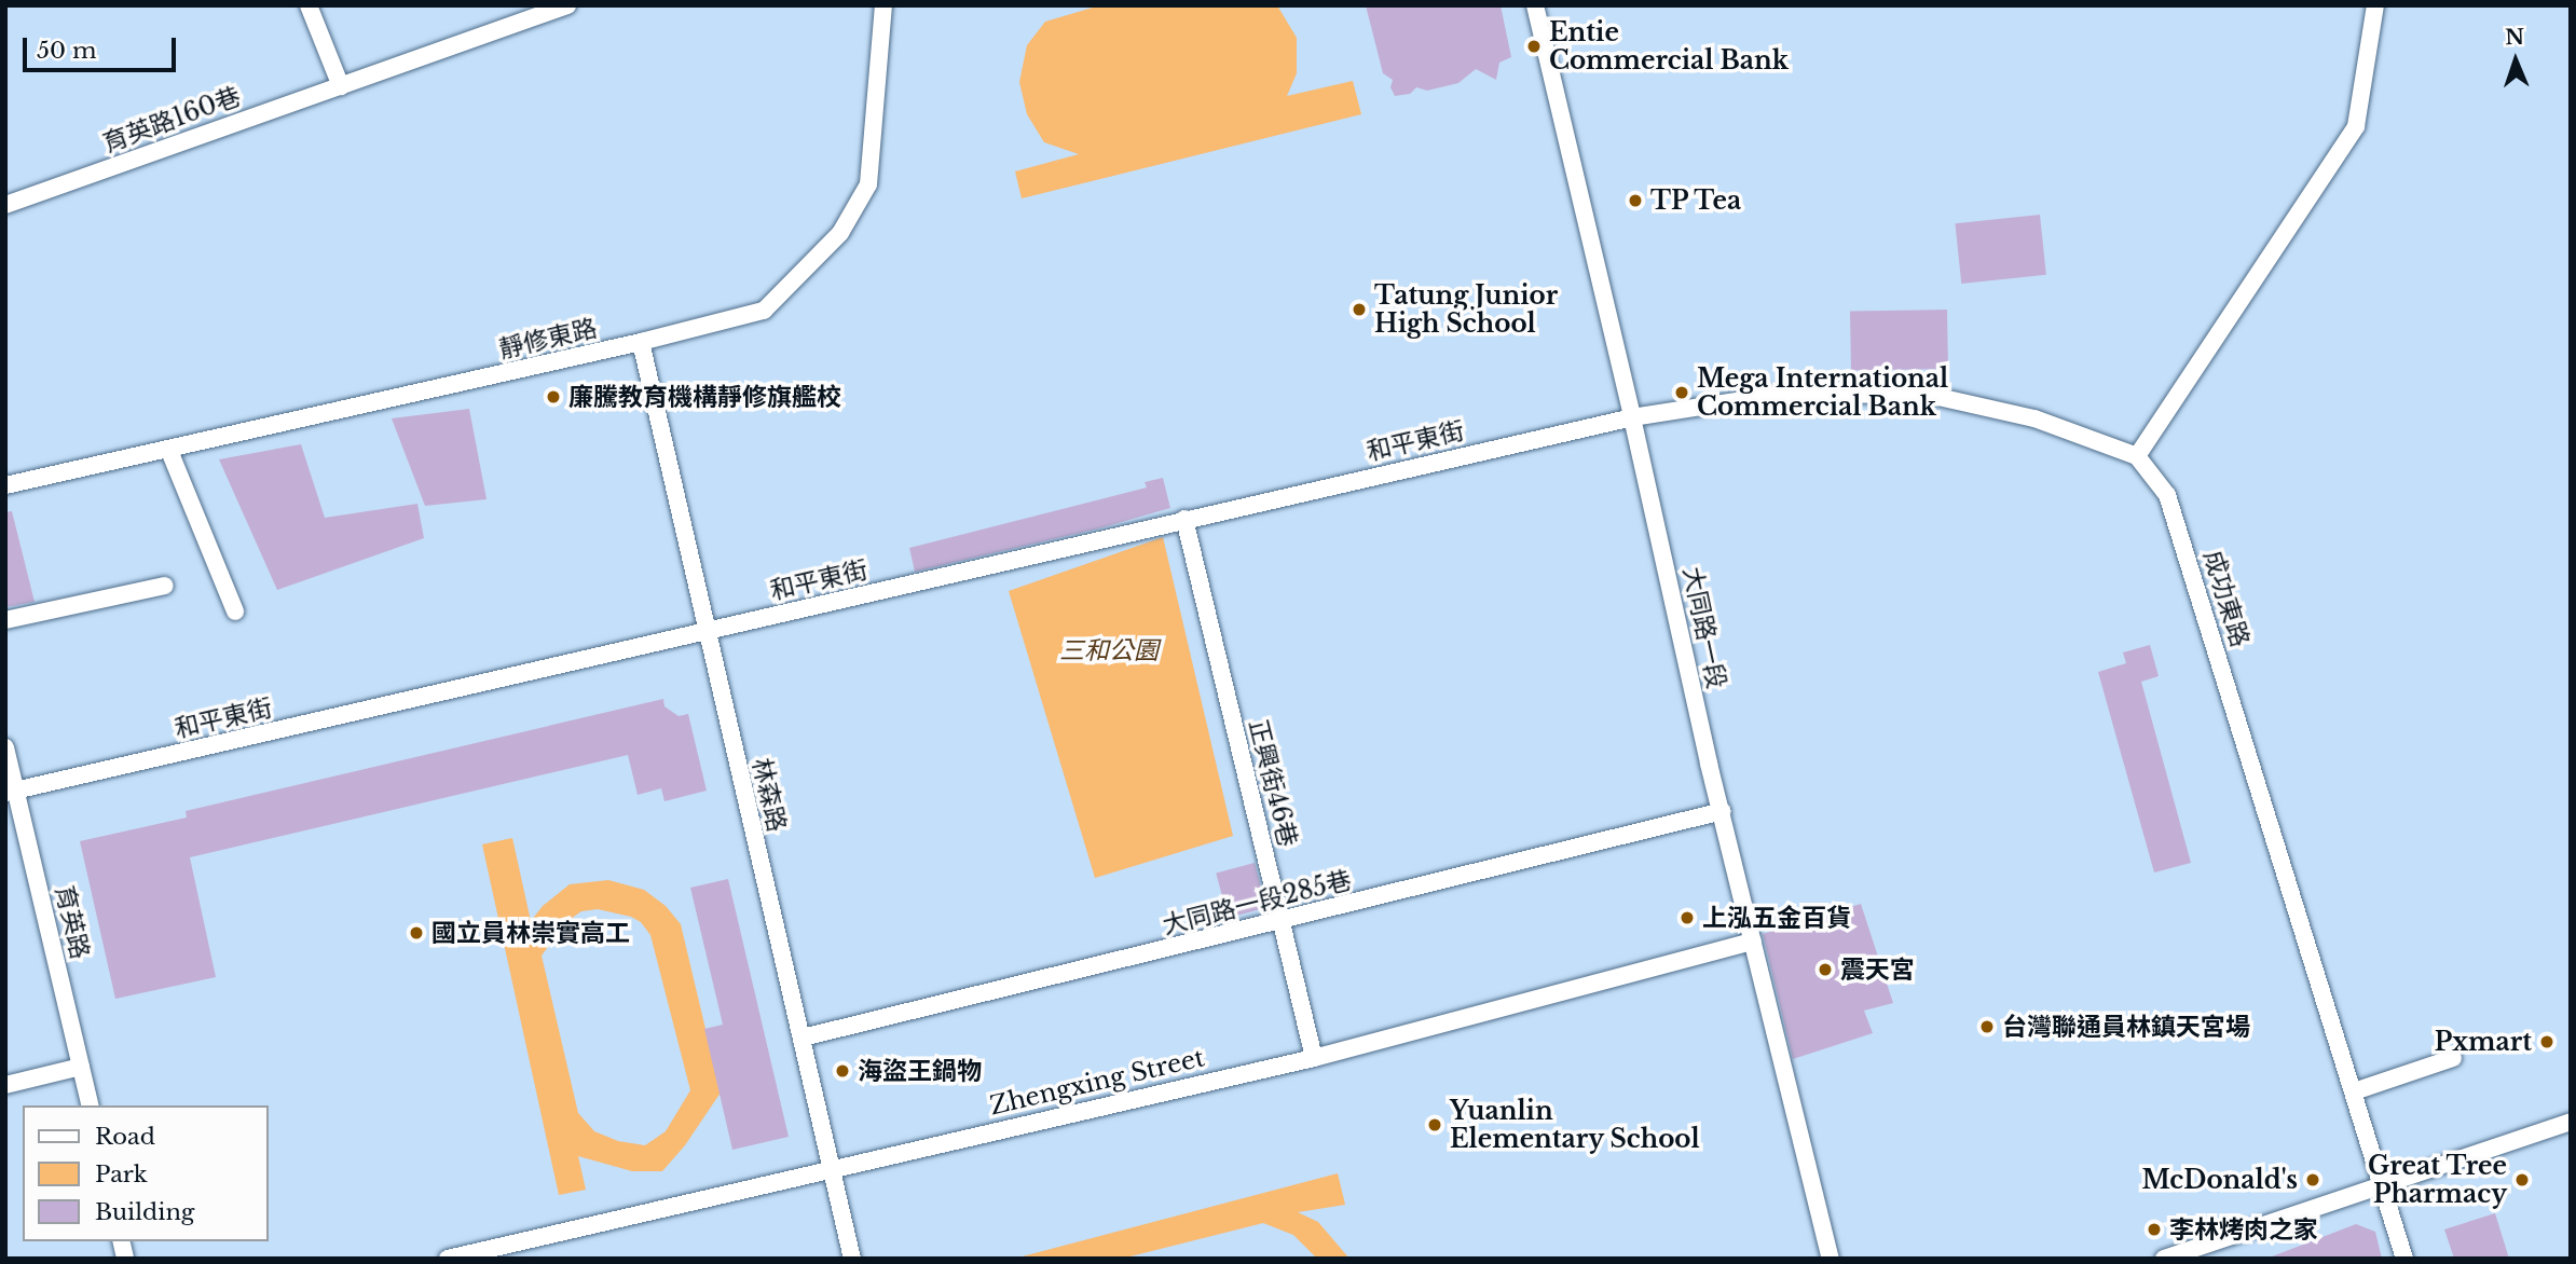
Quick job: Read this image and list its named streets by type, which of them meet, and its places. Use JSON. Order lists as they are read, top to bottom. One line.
{"streets":{"street":["育英路160巷","靜修東路","和平東街","成功東路","大同路一段","正興街46巷","林森路","大同路一段285巷","育英路","Zhengxing Street"]},"crossings":[["靜修東路","林森路"],["和平東街","成功東路"],["和平東街","大同路一段"],["和平東街","正興街46巷"],["和平東街","林森路"],["和平東街","育英路"],["大同路一段","大同路一段285巷"],["大同路一段","Zhengxing Street"],["正興街46巷","大同路一段285巷"],["正興街46巷","Zhengxing Street"],["林森路","大同路一段285巷"],["林森路","Zhengxing Street"]],"parks":["三和公園"],"places":["Entie Commercial Bank","TP Tea","Tatung Junior High School","Mega International Commercial Bank","廉騰教育機構靜修旗艦校","上泓五金百貨","國立員林崇實高工","震天宮","台灣聯通員林鎮天宮場","Pxmart","海盜王鍋物","Yuanlin Elementary School","McDonald's","Great Tree Pharmacy","李林烤肉之家"],"legend":["Road","Park","Building"],"scale_bar":"50 m","north":"top"}
